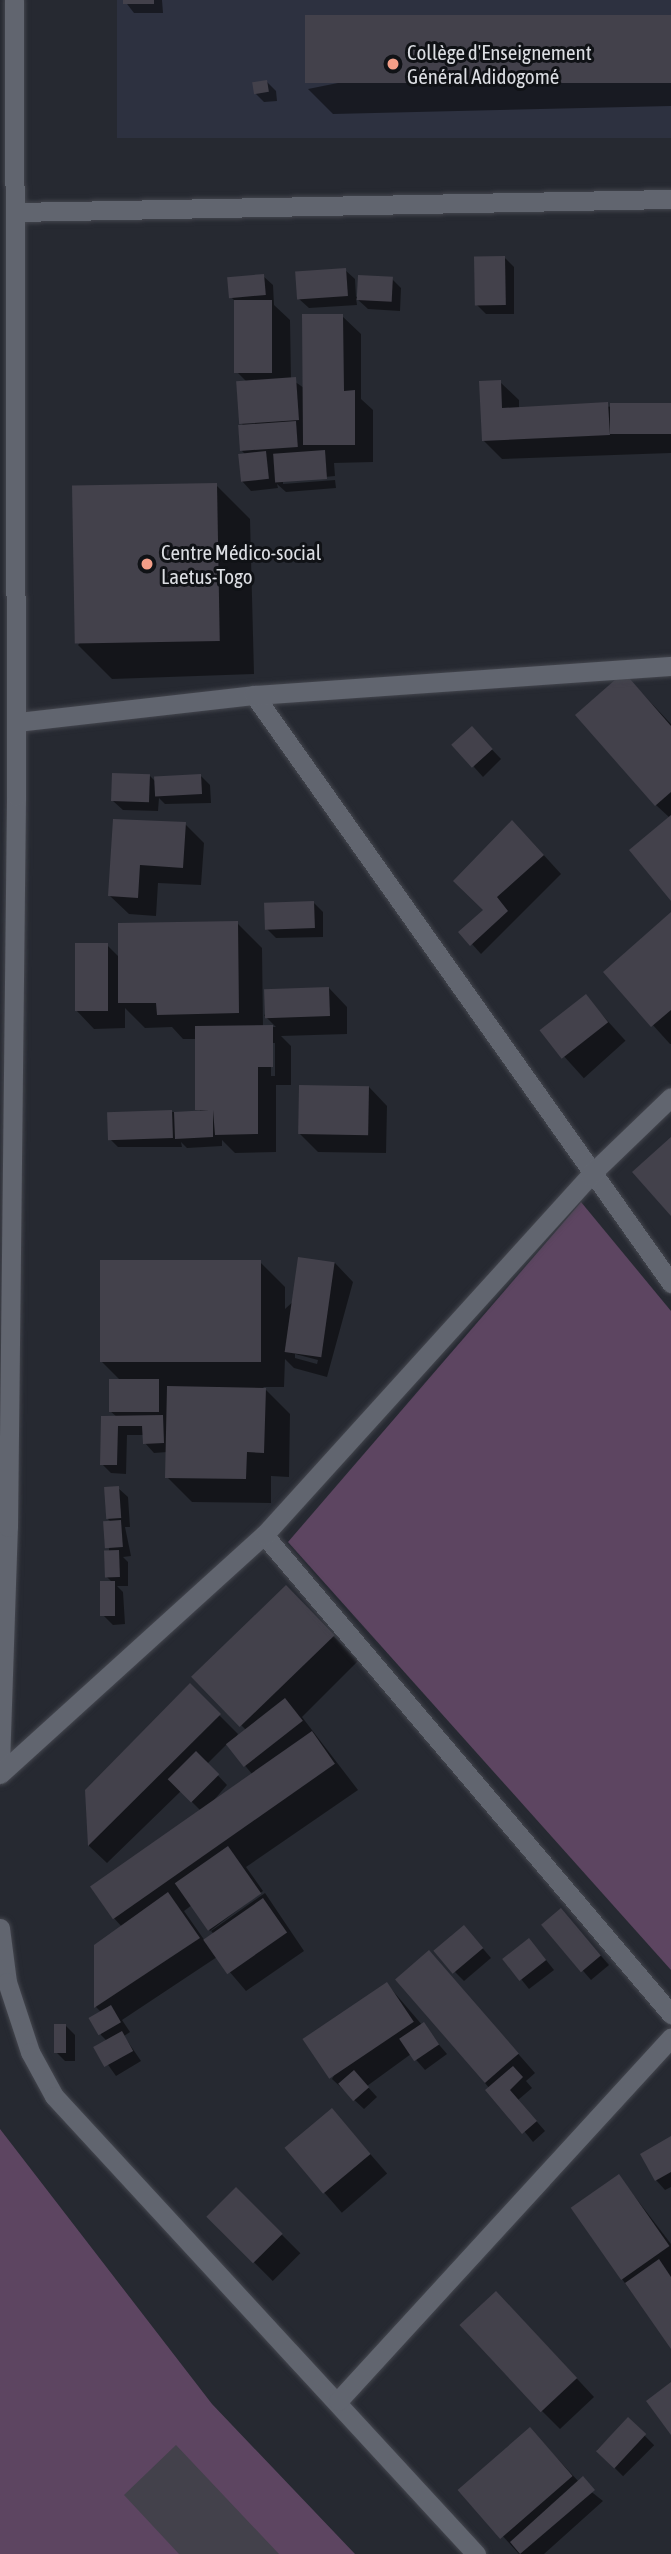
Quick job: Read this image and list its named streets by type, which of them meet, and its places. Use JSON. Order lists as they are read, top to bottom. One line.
{"places":["Collège d'Enseignement Général Adidogomé","Centre Médico-social Laetus-Togo"]}
